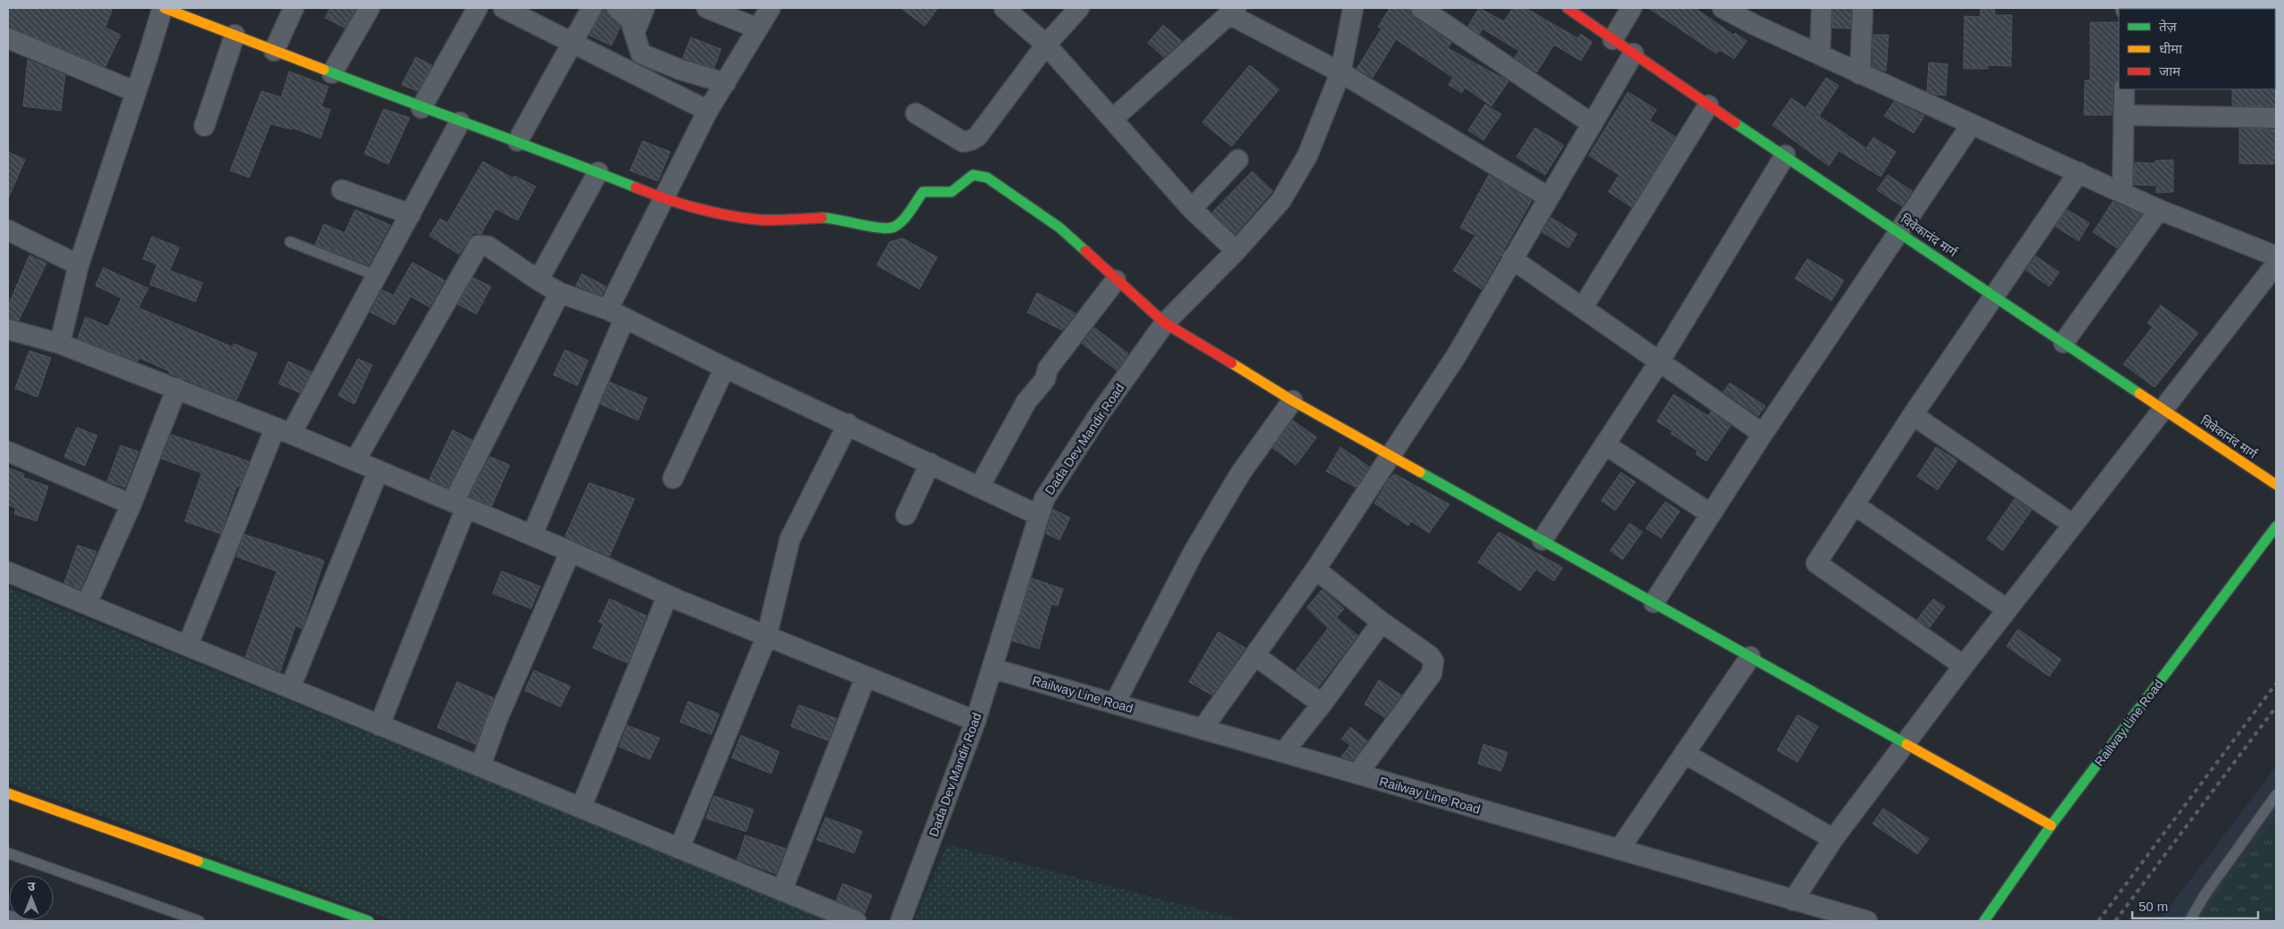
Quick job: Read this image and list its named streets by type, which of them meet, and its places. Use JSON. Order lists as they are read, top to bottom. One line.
{"streets":{"street":["विवेकानंद मार्ग","Dada Dev Mandir Road","Railway Line Road"]},"crossings":[["Dada Dev Mandir Road","Railway Line Road"]],"legend":["तेज़","धीमा","जाम"],"scale_bar":"50 m","north":"top"}
